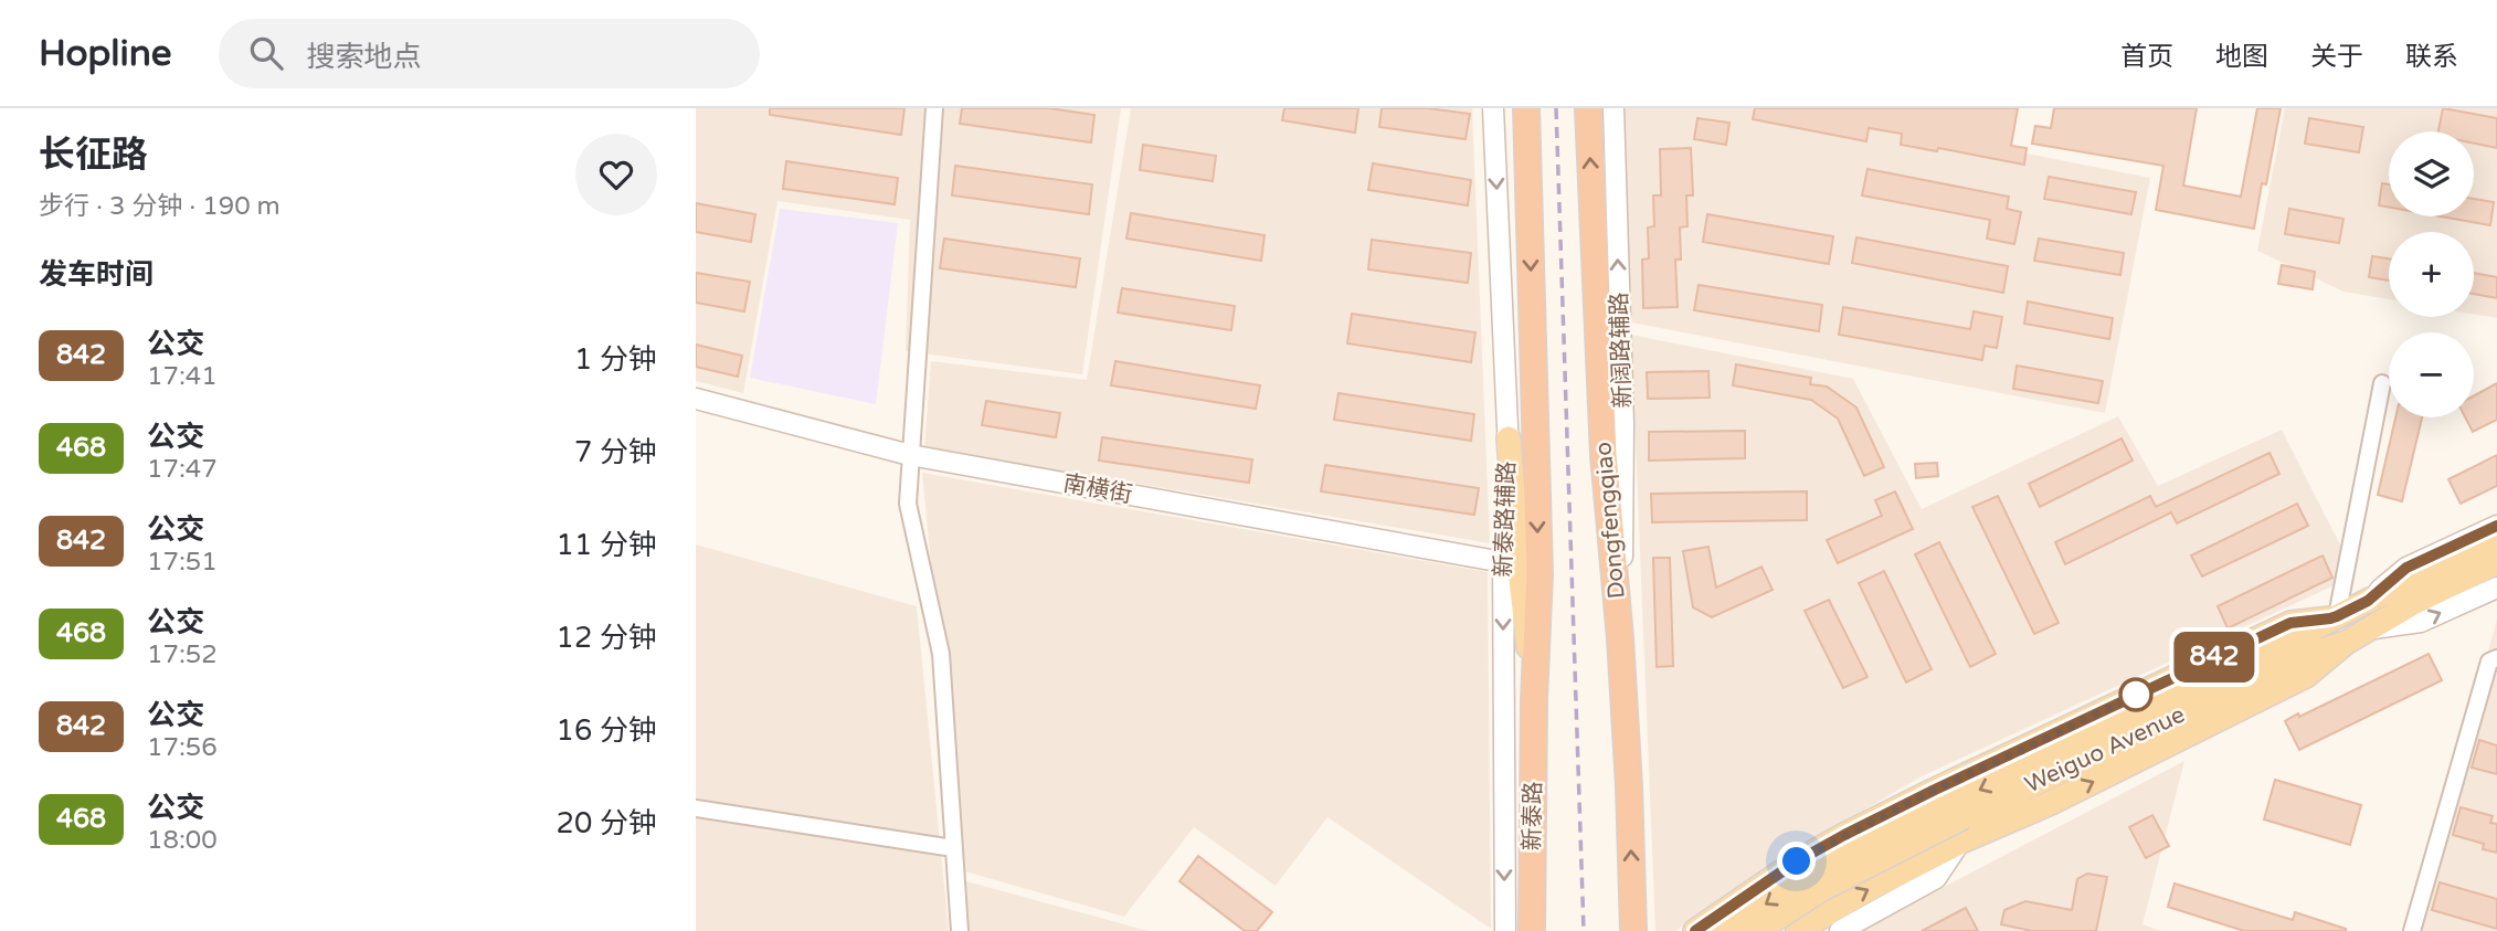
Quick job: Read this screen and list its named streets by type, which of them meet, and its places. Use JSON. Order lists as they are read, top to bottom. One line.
{"streets":{"highway":["Dongfengqiao","新泰路"],"main road":["Weiguo Avenue"],"street":["新阔路辅路","南横街","新泰路辅路"]},"crossings":[["新阔路辅路","Dongfengqiao"],["南横街","新泰路辅路"]],"one_way":["新阔路辅路","新泰路辅路"],"lines":["bus line 842"],"page":{"header":"Hopline","search":"搜索地点","nav":["首页","地图","关于","联系"],"heading":[["长征路","步行 · 3 分钟 · 190 m"],"发车时间"],"on_map":"842","map_buttons":["+","−"],"list":[{"mark":"842","name":"公交","note":"17:41","value":"1 分钟"},{"mark":"468","name":"公交","note":"17:47","value":"7 分钟"},{"mark":"842","name":"公交","note":"17:51","value":"11 分钟"},{"mark":"468","name":"公交","note":"17:52","value":"12 分钟"},{"mark":"842","name":"公交","note":"17:56","value":"16 分钟"},{"mark":"468","name":"公交","note":"18:00","value":"20 分钟"}]}}
